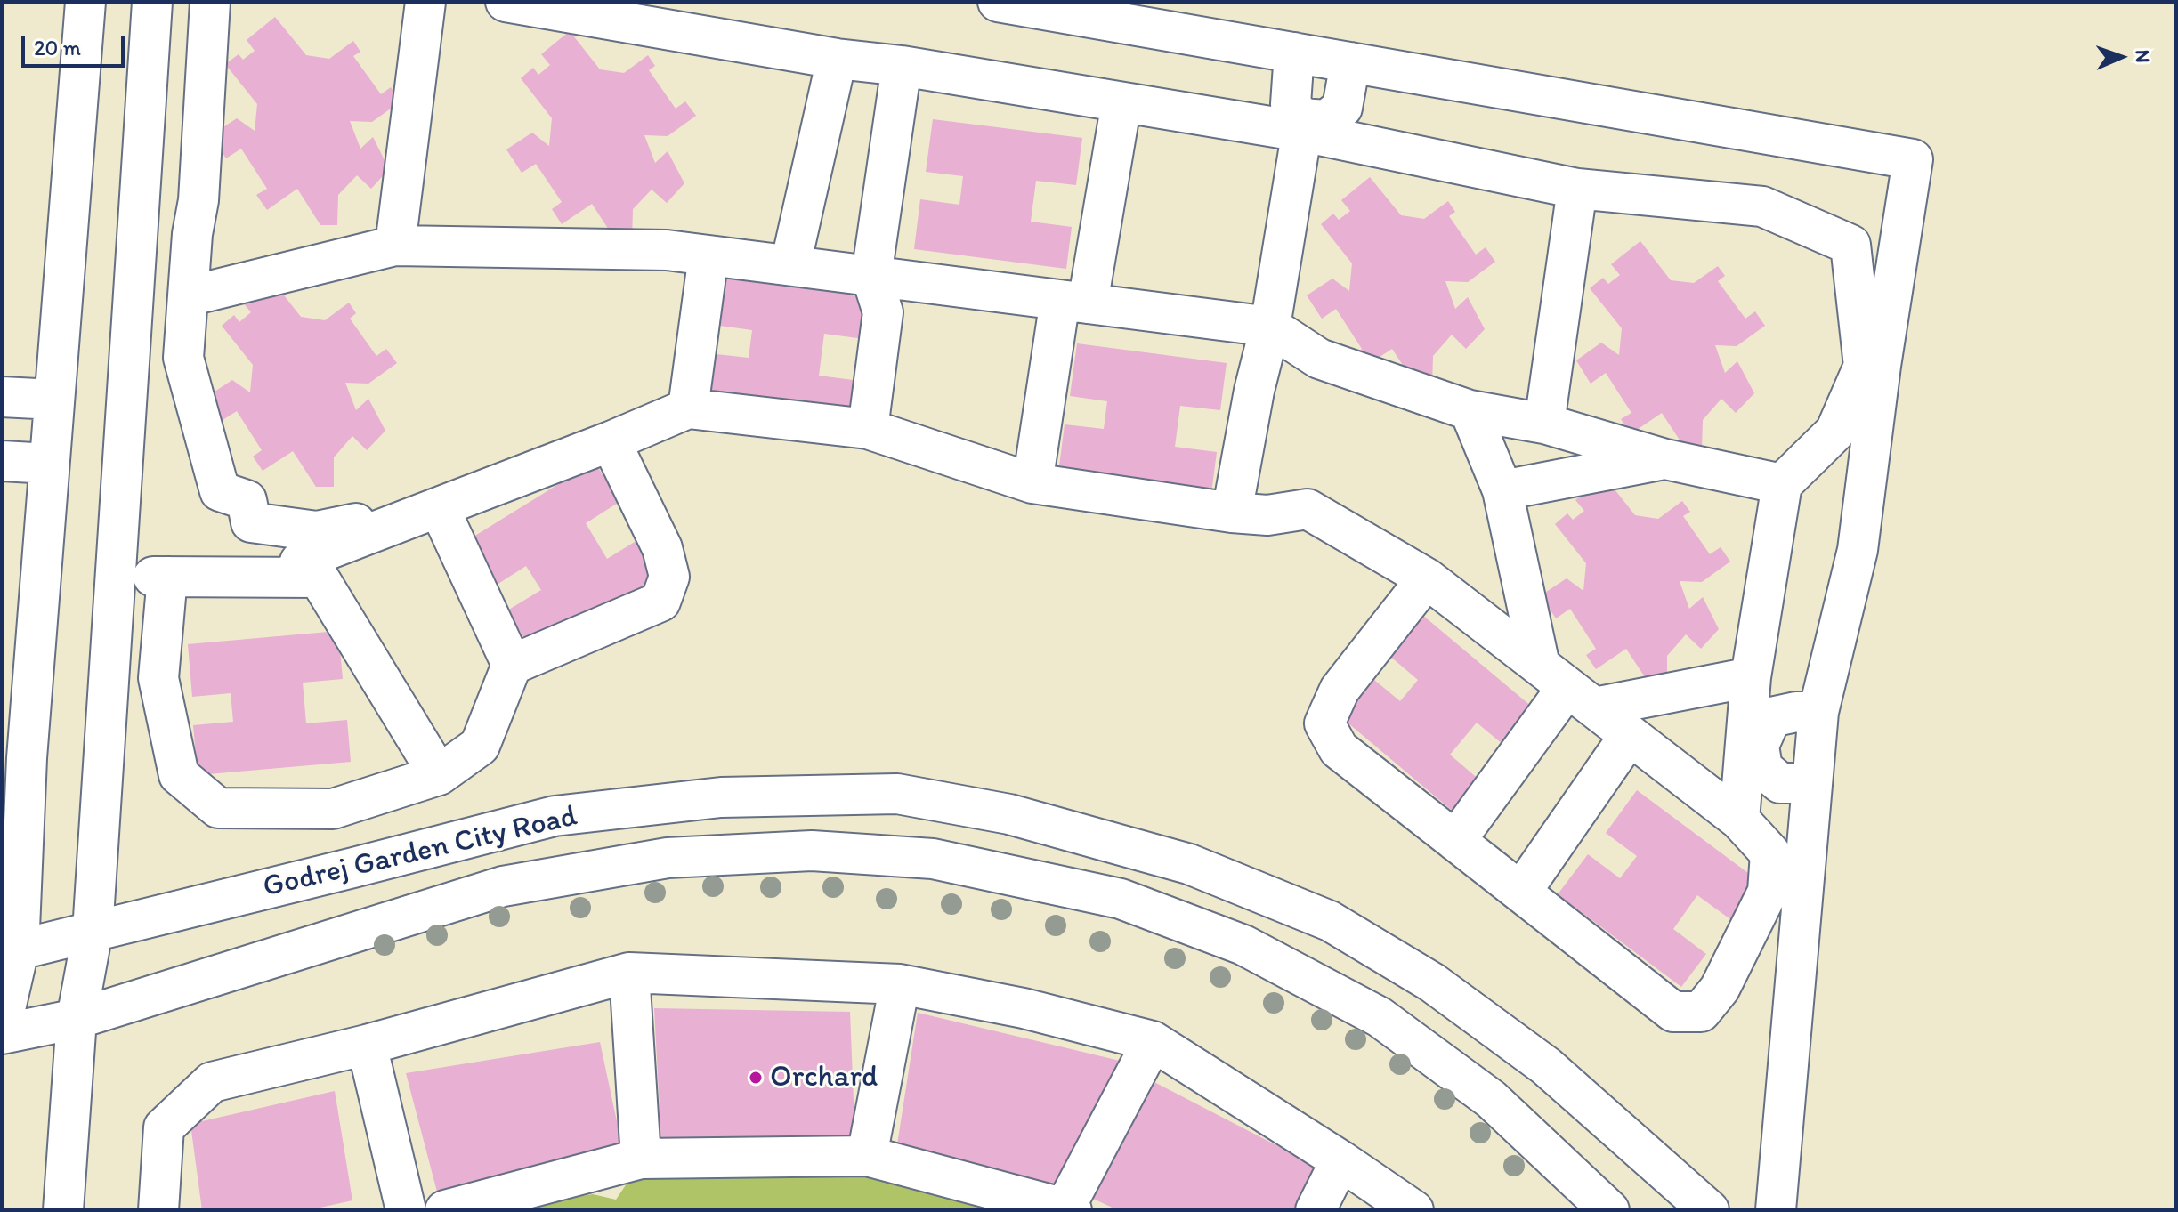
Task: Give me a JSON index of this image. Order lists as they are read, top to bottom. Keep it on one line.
{"streets":{"street":["Godrej Garden City Road"]},"places":["Orchard"],"scale_bar":"20 m","north":"right"}
